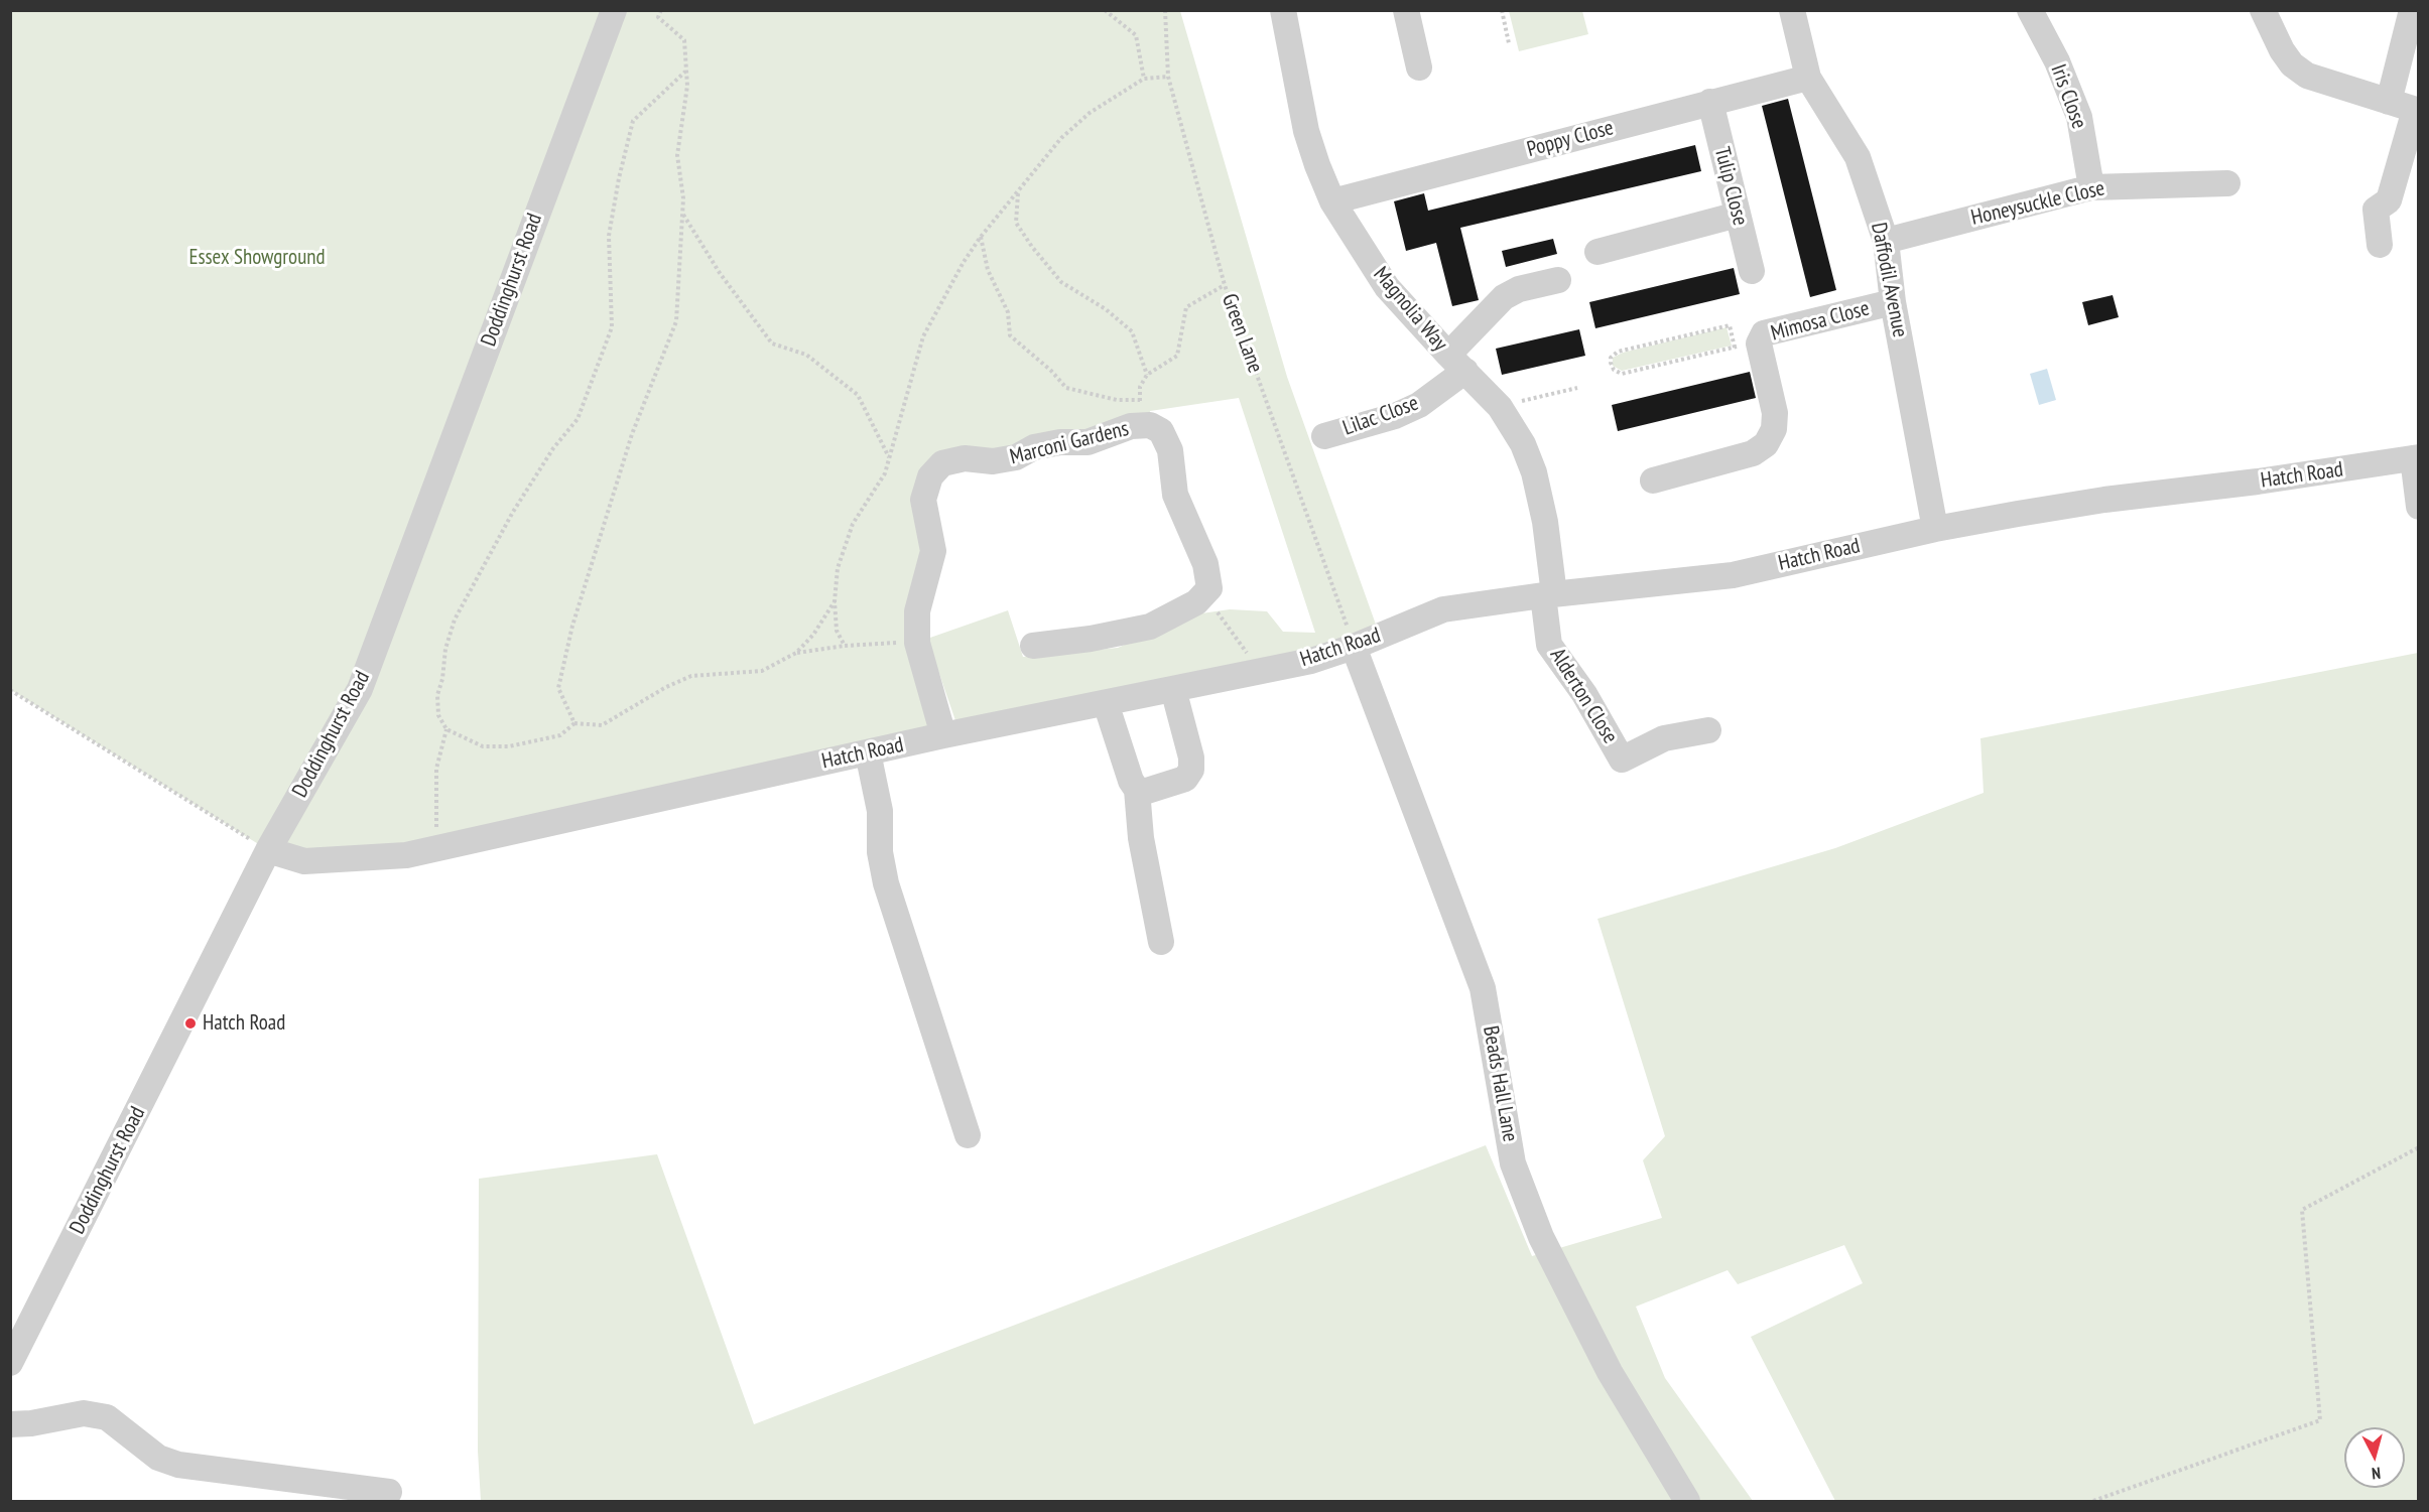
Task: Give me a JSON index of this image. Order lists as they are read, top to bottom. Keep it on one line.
{"streets":{"street":["Iris Close","Poppy Close","Tulip Close","Honeysuckle Close","Doddinghurst Road","Daffodil Avenue","Magnolia Way","Mimosa Close","Lilac Close","Marconi Gardens","Hatch Road","Alderton Close","Beads Hall Lane"],"path":["Green Lane"]},"crossings":[["Iris Close","Honeysuckle Close"],["Poppy Close","Tulip Close"],["Poppy Close","Daffodil Avenue"],["Poppy Close","Magnolia Way"],["Honeysuckle Close","Daffodil Avenue"],["Doddinghurst Road","Hatch Road"],["Daffodil Avenue","Mimosa Close"],["Daffodil Avenue","Hatch Road"],["Magnolia Way","Lilac Close"],["Magnolia Way","Hatch Road"],["Magnolia Way","Alderton Close"],["Green Lane","Hatch Road"],["Green Lane","Beads Hall Lane"],["Marconi Gardens","Hatch Road"],["Hatch Road","Alderton Close"],["Hatch Road","Beads Hall Lane"]],"parks":["Essex Showground"],"places":["Hatch Road"],"north":"bottom"}
